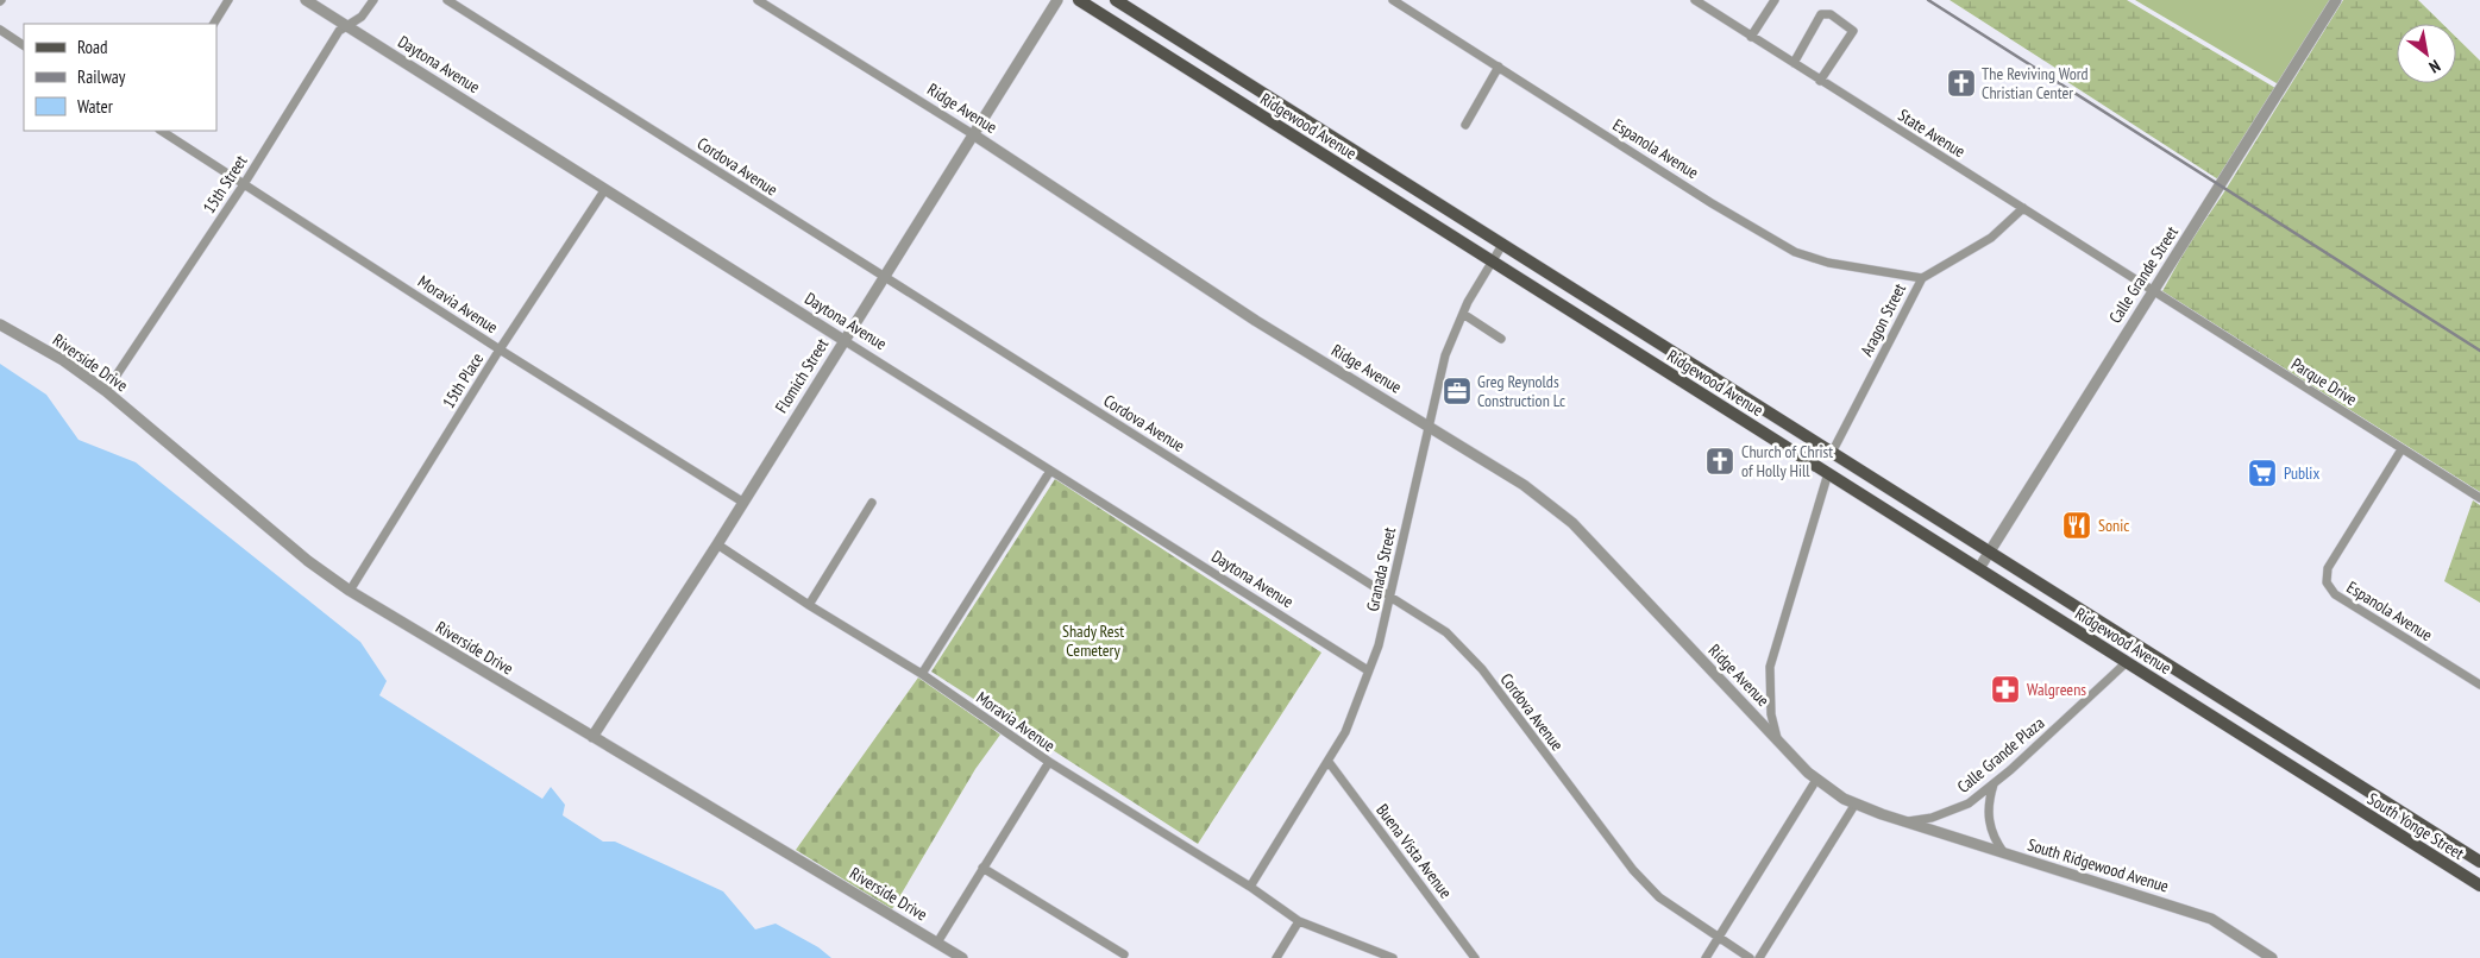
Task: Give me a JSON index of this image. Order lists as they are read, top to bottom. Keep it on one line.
{"streets":{"main road":["Ridgewood Avenue","South Yonge Street"],"street":["Daytona Avenue","Ridge Avenue","State Avenue","Espanola Avenue","Cordova Avenue","15th Street","Calle Grande Street","Moravia Avenue","Aragon Street","Riverside Drive","Flomich Street","15th Place","Parque Drive","Granada Street","Calle Grande Plaza","Buena Vista Avenue","South Ridgewood Avenue"]},"crossings":[["Daytona Avenue","15th Street"],["Daytona Avenue","Flomich Street"],["Daytona Avenue","15th Place"],["Daytona Avenue","Granada Street"],["Ridge Avenue","Flomich Street"],["Ridge Avenue","Granada Street"],["Ridge Avenue","Calle Grande Plaza"],["Ridge Avenue","South Ridgewood Avenue"],["Ridgewood Avenue","Calle Grande Street"],["Ridgewood Avenue","Aragon Street"],["Ridgewood Avenue","Granada Street"],["Ridgewood Avenue","Calle Grande Plaza"],["Ridgewood Avenue","South Yonge Street"],["State Avenue","Calle Grande Street"],["State Avenue","Aragon Street"],["State Avenue","Parque Drive"],["Espanola Avenue","Aragon Street"],["Espanola Avenue","Parque Drive"],["Cordova Avenue","Flomich Street"],["Cordova Avenue","Granada Street"],["15th Street","Moravia Avenue"],["15th Street","Riverside Drive"],["Calle Grande Street","Parque Drive"],["Moravia Avenue","Flomich Street"],["Moravia Avenue","15th Place"],["Moravia Avenue","Granada Street"],["Riverside Drive","Flomich Street"],["Riverside Drive","15th Place"],["Granada Street","Buena Vista Avenue"],["Calle Grande Plaza","South Ridgewood Avenue"]],"parks":["Shady Rest Cemetery"],"places":{"church":["The Reviving Word Christian Center","Church of Christ of Holly Hill"],"office":["Greg Reynolds Construction Lc"],"supermarket":["Publix"],"restaurant":["Sonic"],"pharmacy":["Walgreens"]},"legend":["Road","Railway","Water"],"north":"bottom right"}
